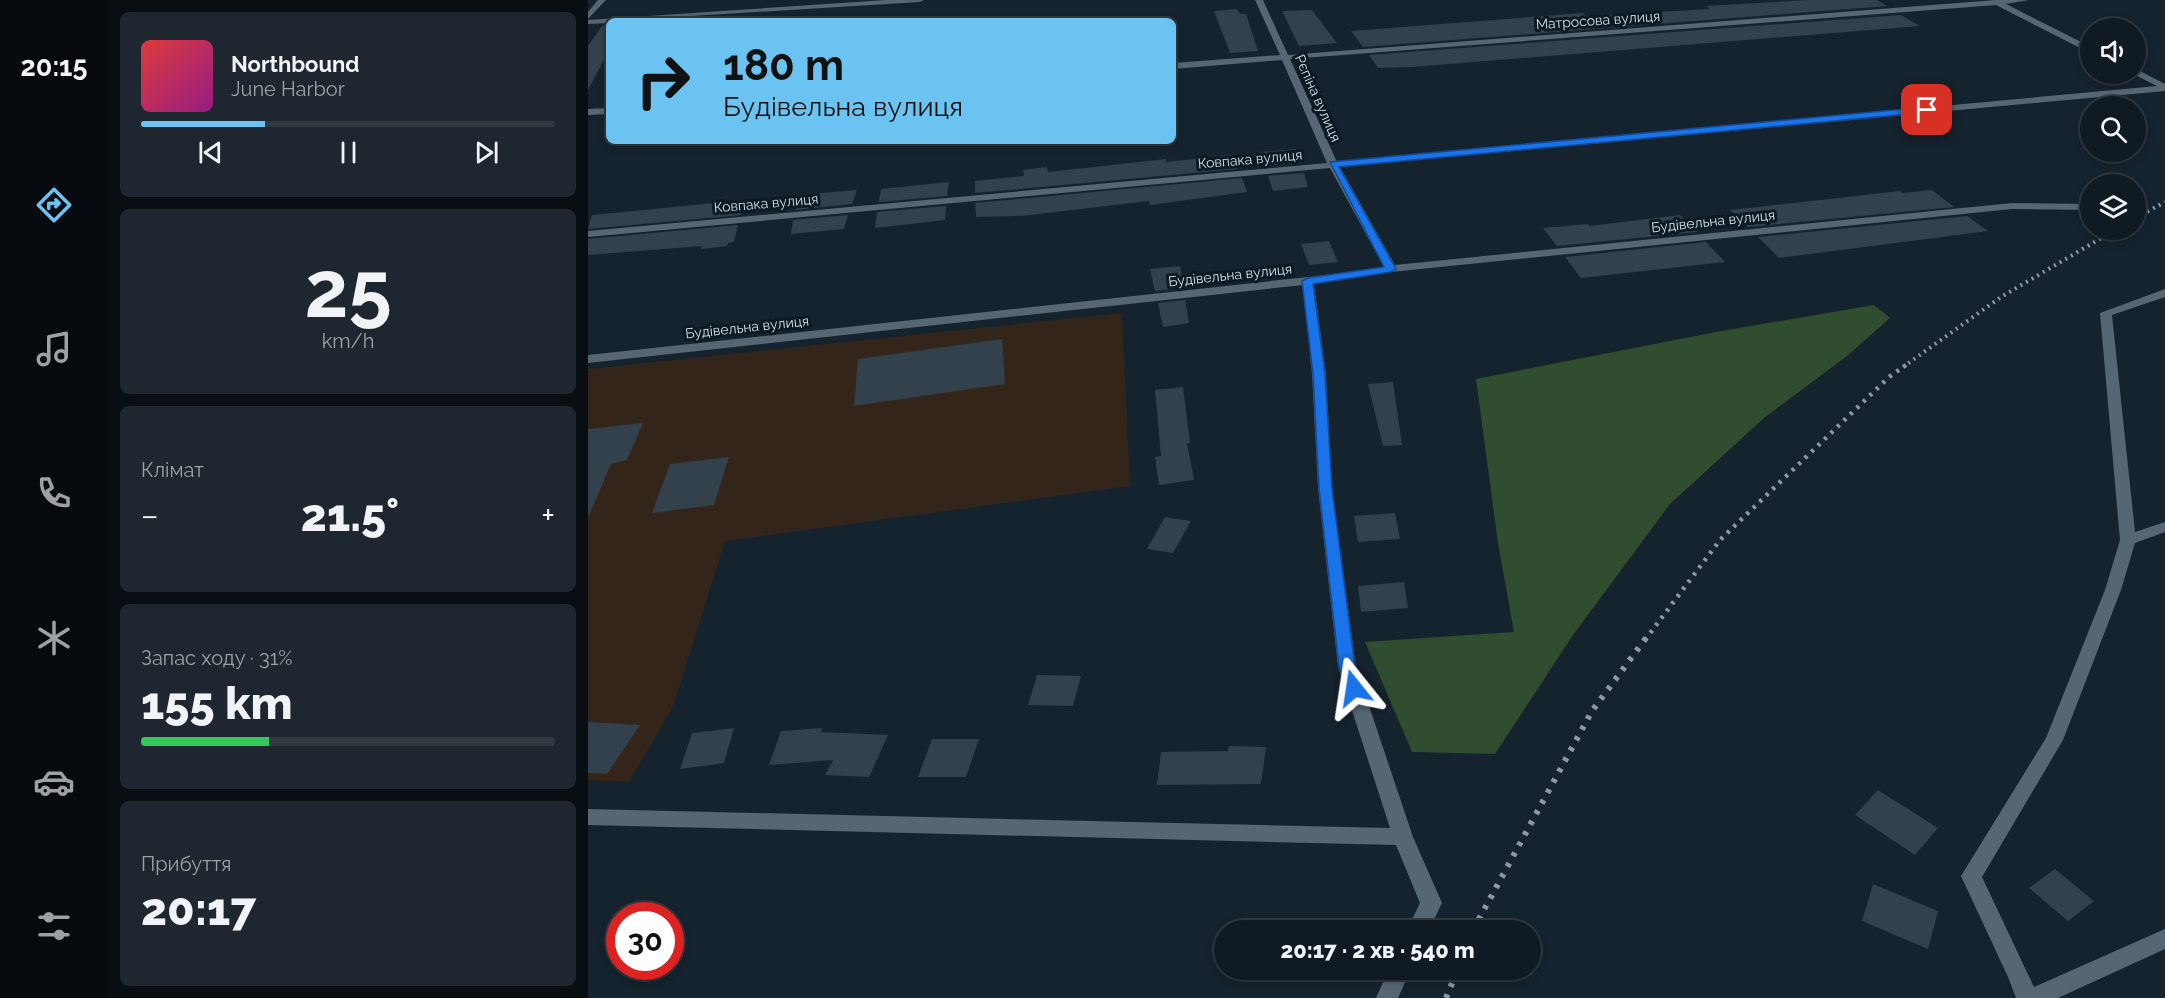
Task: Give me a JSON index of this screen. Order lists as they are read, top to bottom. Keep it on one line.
{"streets":{"street":["Матросова вулиця","Рєпіна вулиця","Ковпака вулиця","Будівельна вулиця"]},"crossings":[["Матросова вулиця","Рєпіна вулиця"],["Рєпіна вулиця","Ковпака вулиця"],["Рєпіна вулиця","Будівельна вулиця"]],"page":{"tabs":"20:15","turn":["180 m","Будівельна вулиця"],"song":["Northbound","June Harbor"],"tile":[["25","km/h"],"Клімат",["Запас ходу · 31%","155 km"],["Прибуття","20:17"]],"heat":["−","21.5°","+"],"limit":"30","trip":"20:17 · 2 хв · 540 m"}}
